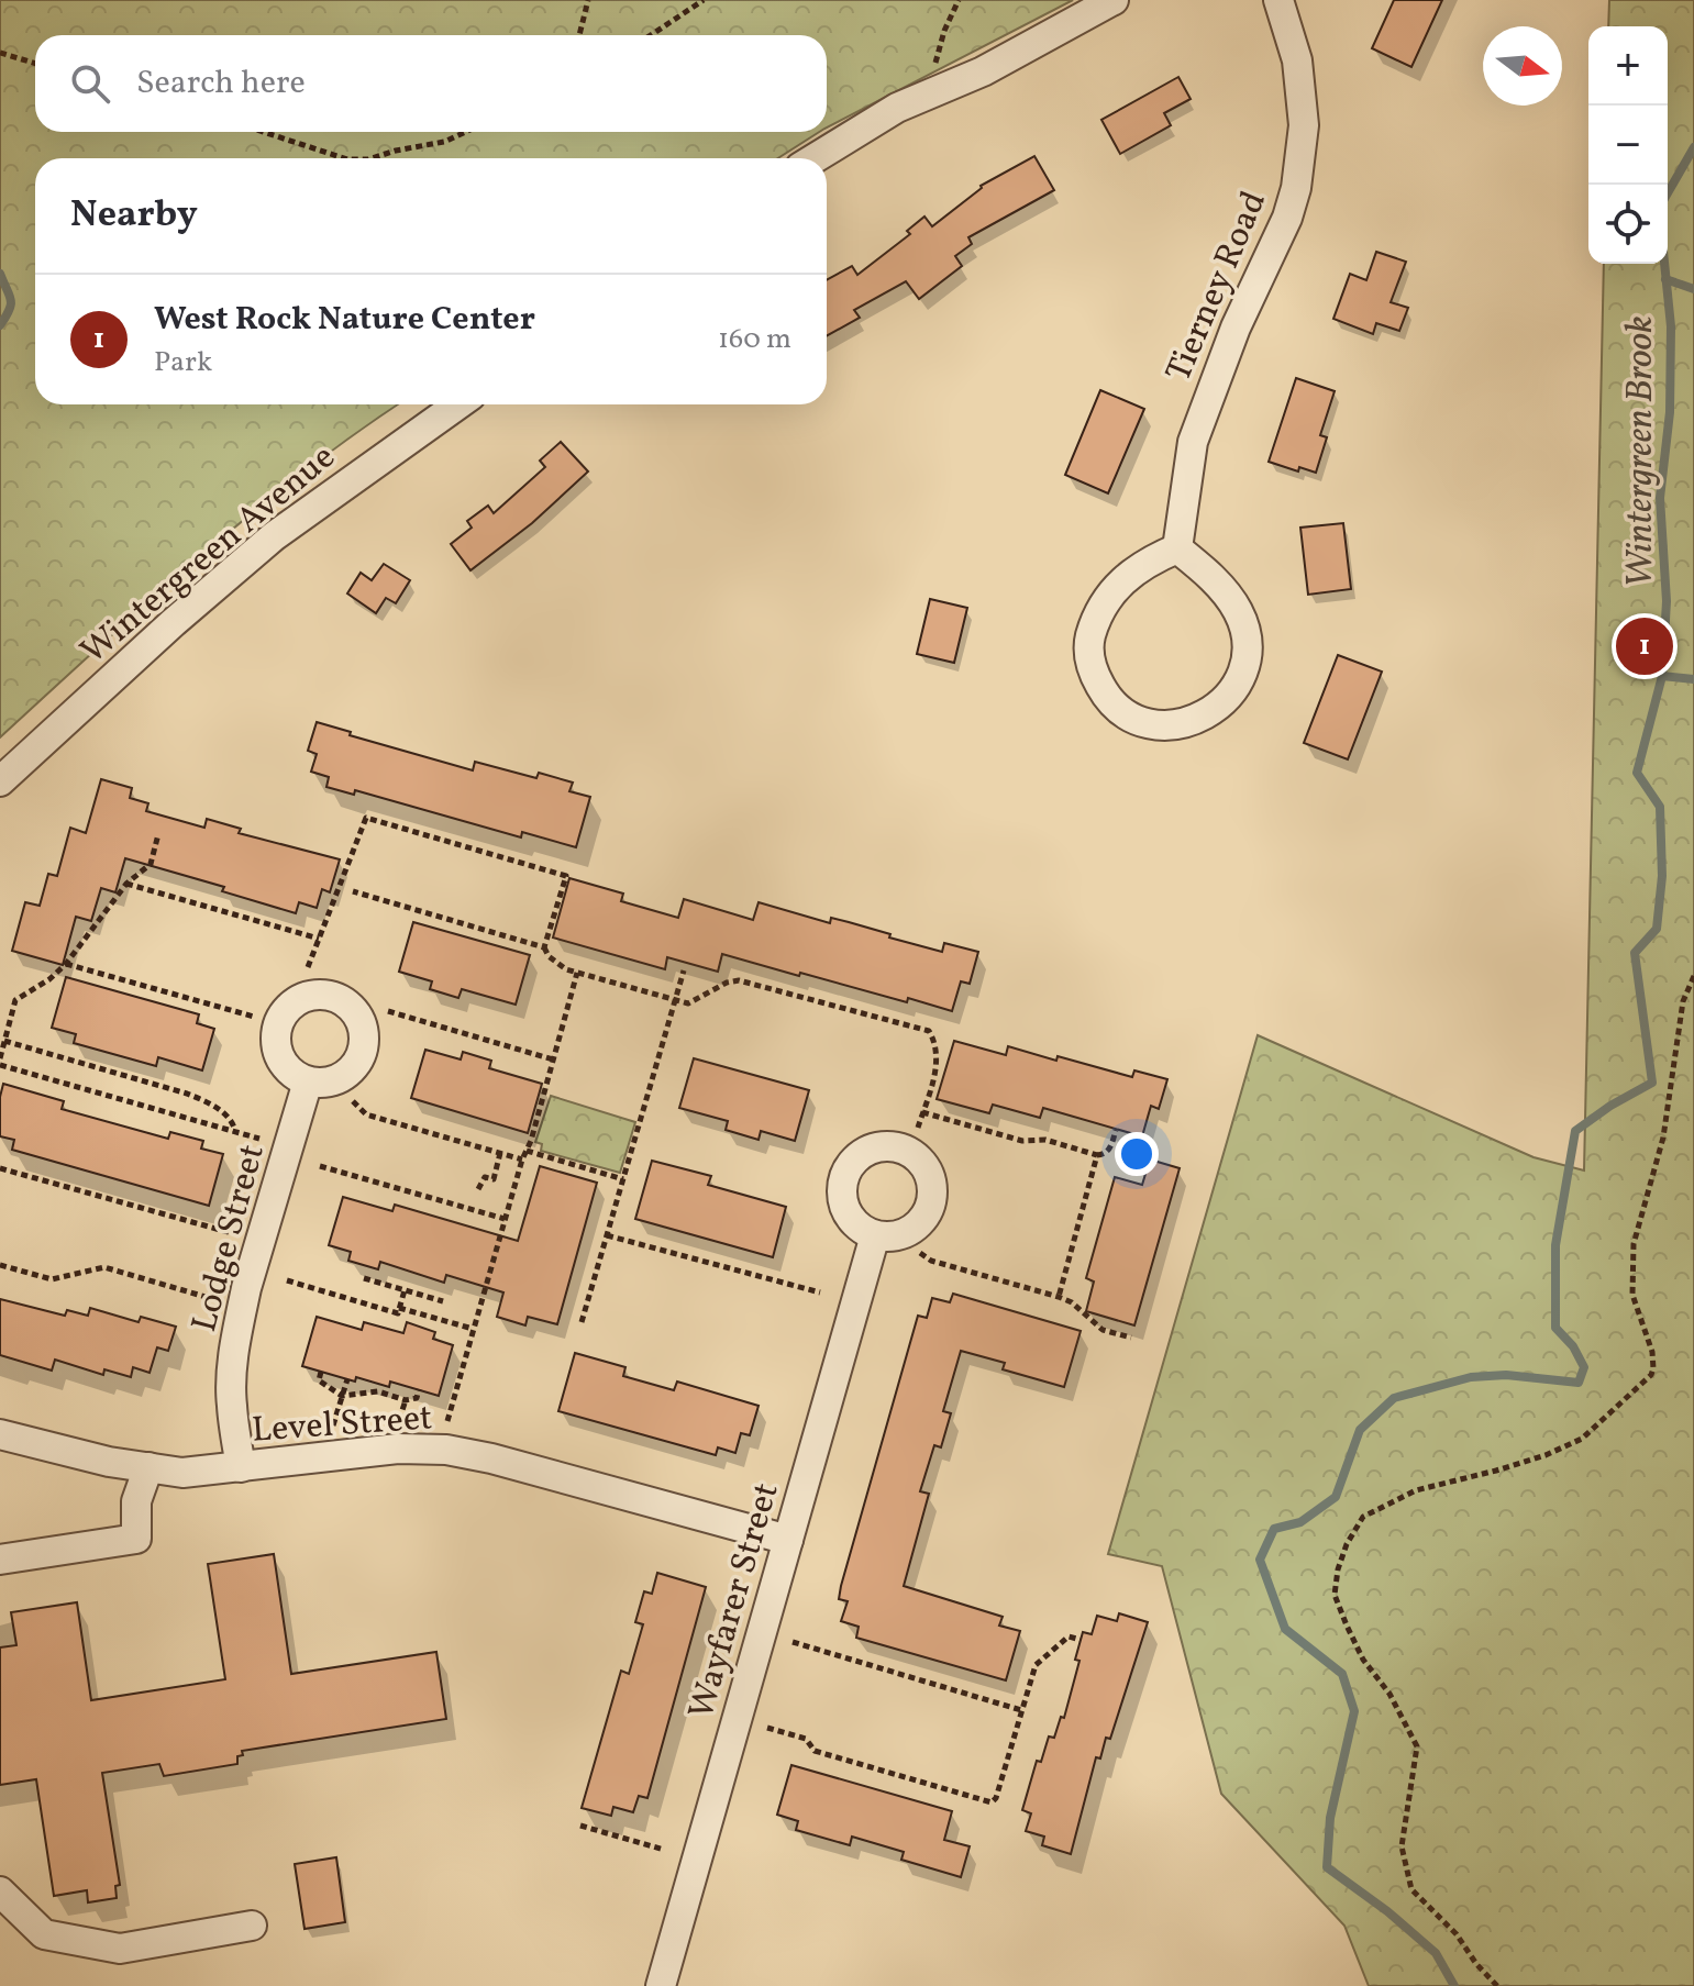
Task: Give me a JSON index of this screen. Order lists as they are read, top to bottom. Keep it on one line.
{"streets":{"street":["Tierney Road","Wintergreen Avenue","Lodge Street","Level Street","Wayfarer Street"]},"crossings":[["Lodge Street","Level Street"],["Level Street","Wayfarer Street"]],"water":["Wintergreen Brook"],"north":"right","page":{"map_buttons":["+","−"],"search":"Search here","heading":"Nearby","list":[{"mark":"1","name":"West Rock Nature Center","note":"Park","value":"160 m"}],"pins":"1"}}
